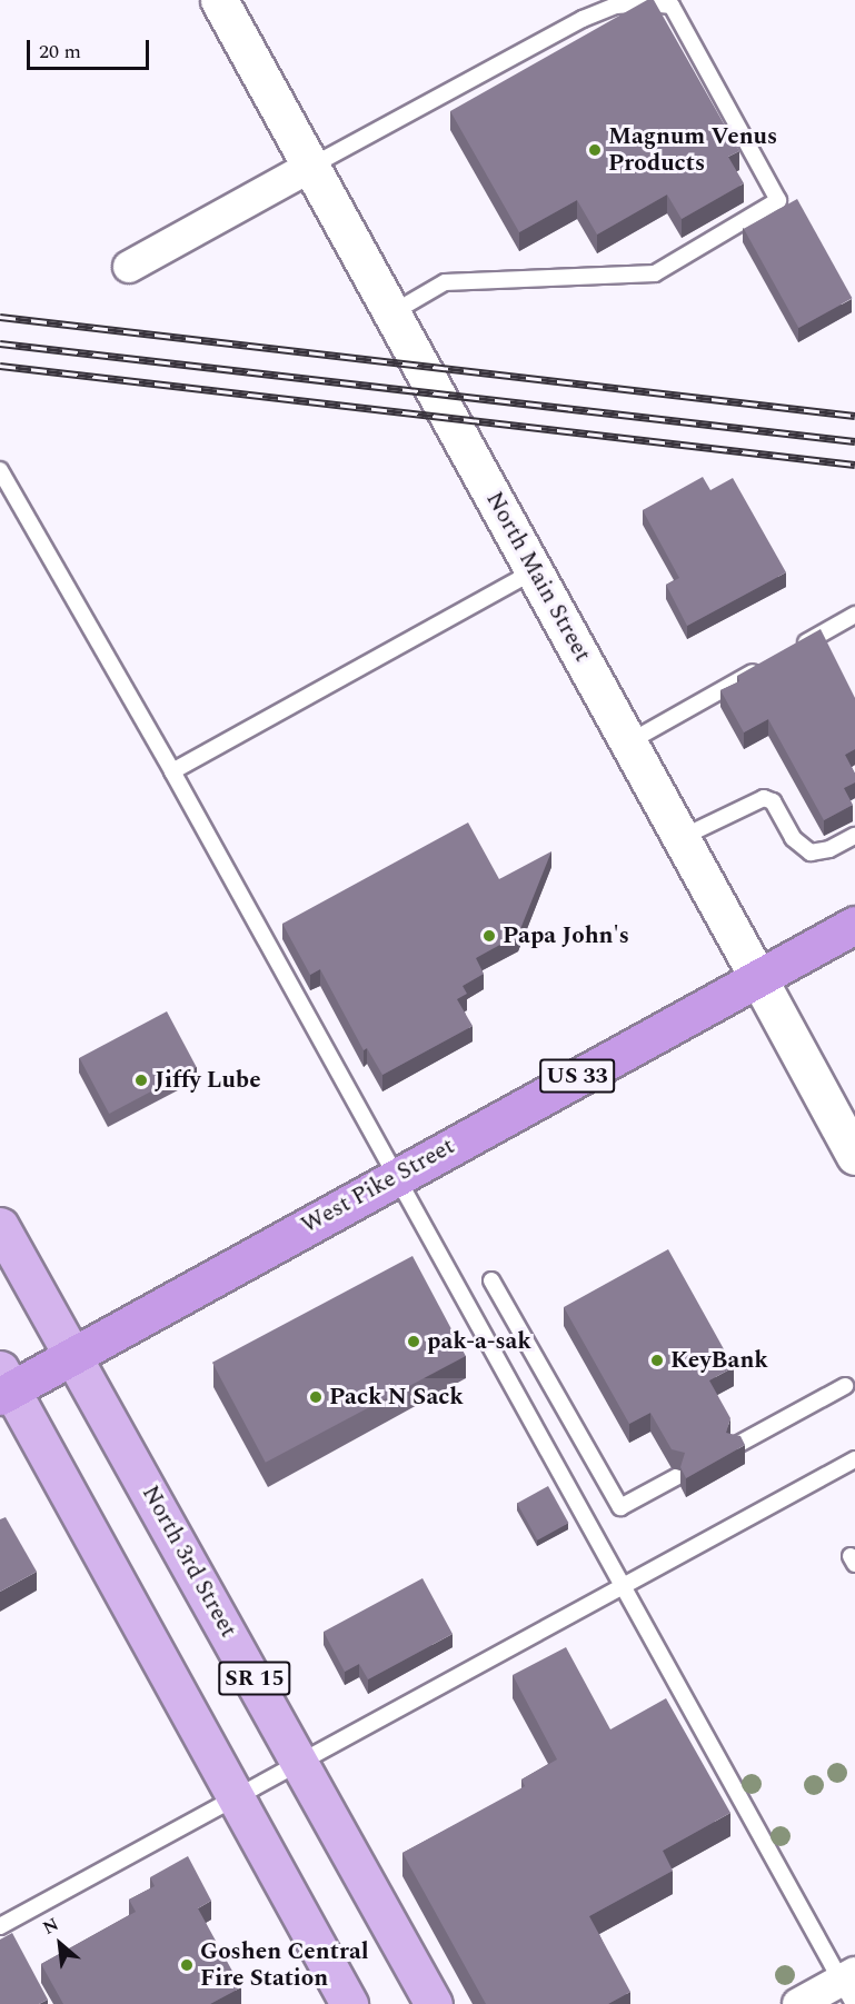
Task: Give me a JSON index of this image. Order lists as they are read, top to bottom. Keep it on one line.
{"streets":{"highway":["US 33","West Pike Street"],"main road":["North Main Street","North 3rd Street","SR 15"]},"crossings":[["North Main Street","US 33"],["North Main Street","West Pike Street"],["US 33","West Pike Street"],["West Pike Street","North 3rd Street"],["West Pike Street","SR 15"]],"places":["Magnum Venus Products","Papa John's","Jiffy Lube","pak-a-sak","KeyBank","Pack N Sack","Goshen Central Fire Station"],"scale_bar":"20 m","north":"top left"}
